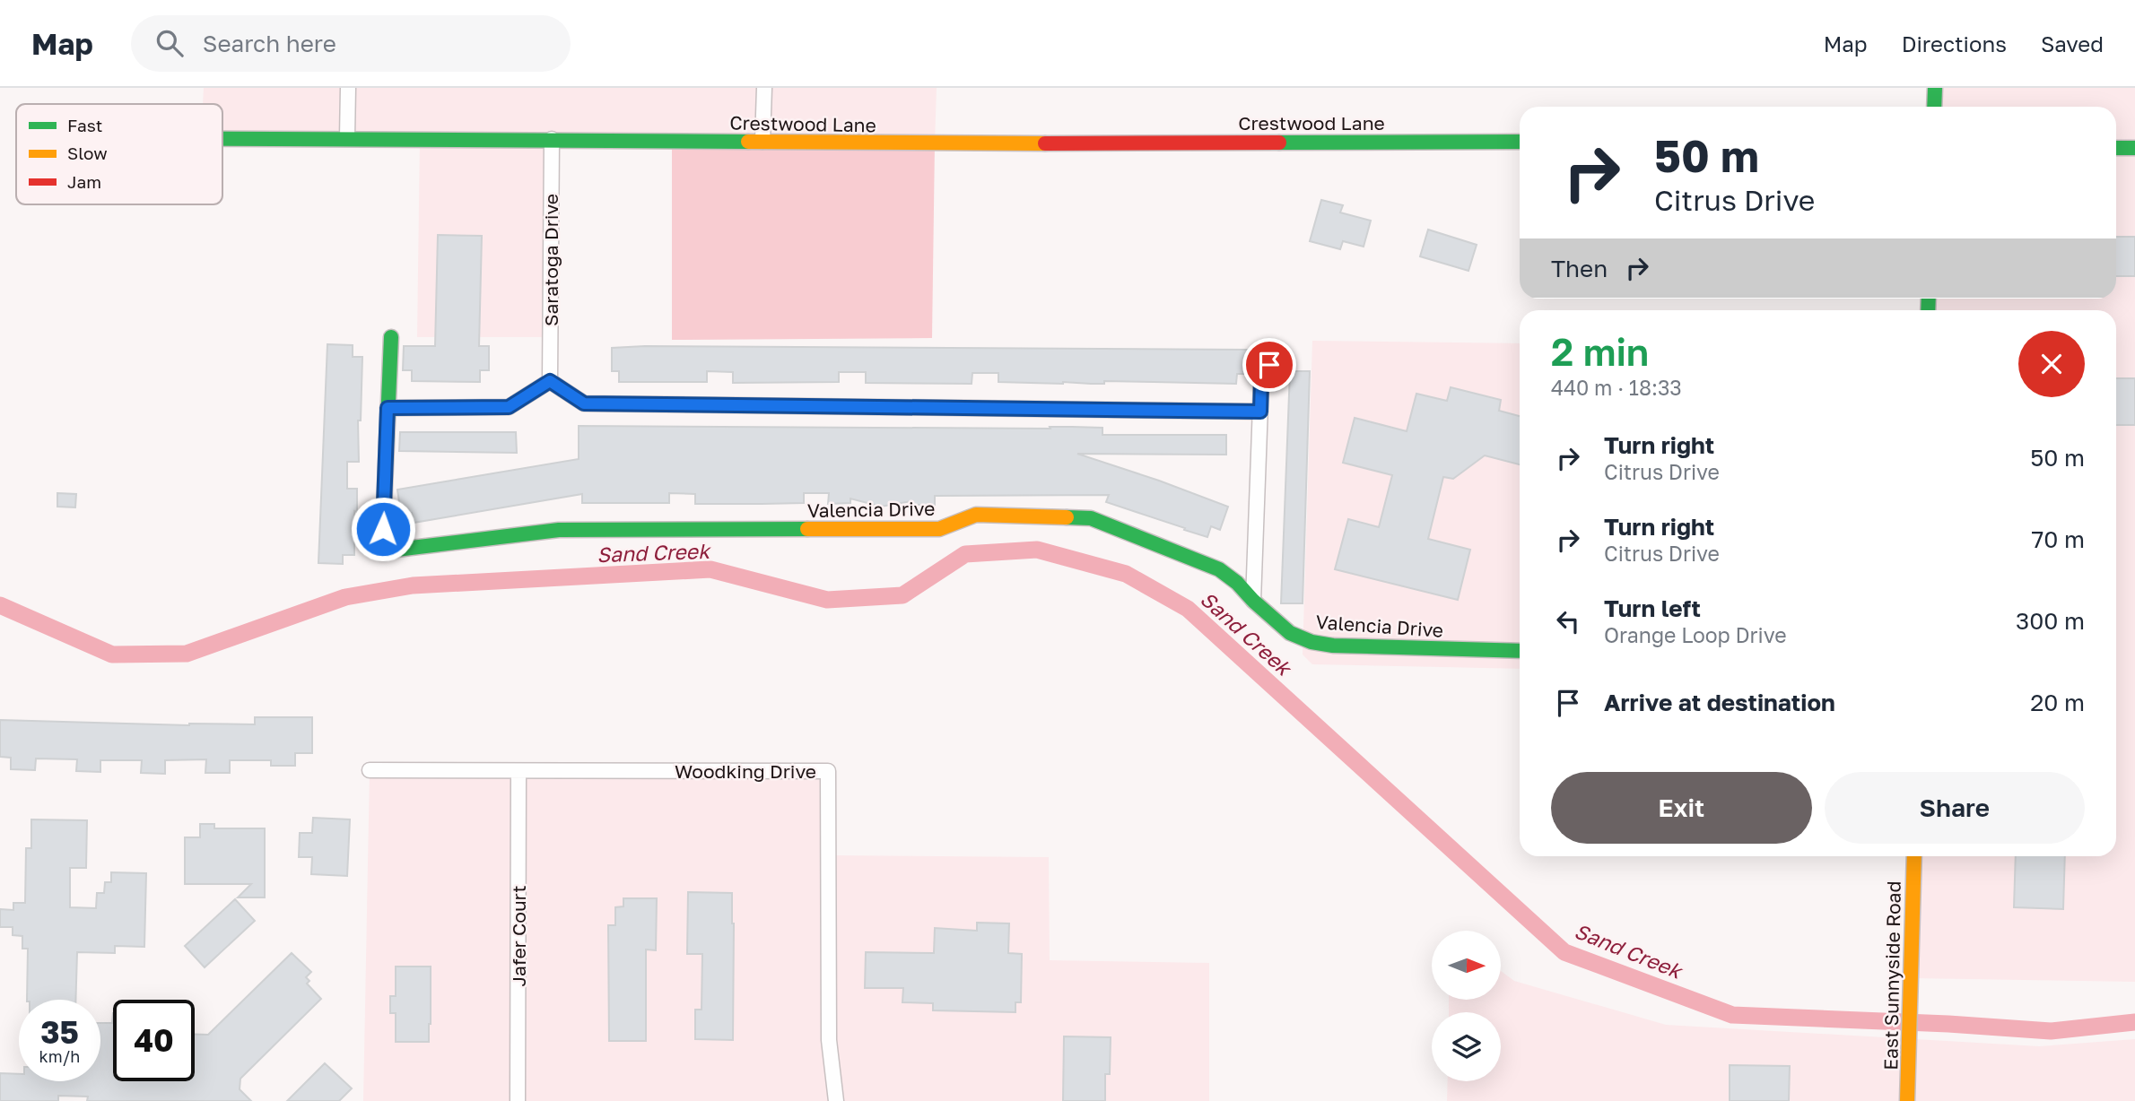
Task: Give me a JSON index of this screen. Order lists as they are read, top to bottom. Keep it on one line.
{"streets":{"street":["Crestwood Lane","Saratoga Drive","Valencia Drive","Woodking Drive","Jafer Court","East Sunnyside Road"]},"crossings":[["Crestwood Lane","Saratoga Drive"],["Woodking Drive","Jafer Court"]],"water":["Sand Creek"],"legend":["Fast","Slow","Jam"],"north":"right","page":{"header":"Map","search":"Search here","nav":["Map","Directions","Saved"],"turn":["50 m","Citrus Drive"],"then":"Then","heading":["2 min","440 m · 18:33"],"list":[{"name":"Turn right","note":"Citrus Drive","value":"50 m"},{"name":"Turn right","note":"Citrus Drive","value":"70 m"},{"name":"Turn left","note":"Orange Loop Drive","value":"300 m"},{"name":"Arrive at destination","value":"20 m"}],"buttons":["Exit","Share"],"speed":"35 km/h","limit":"40"}}
